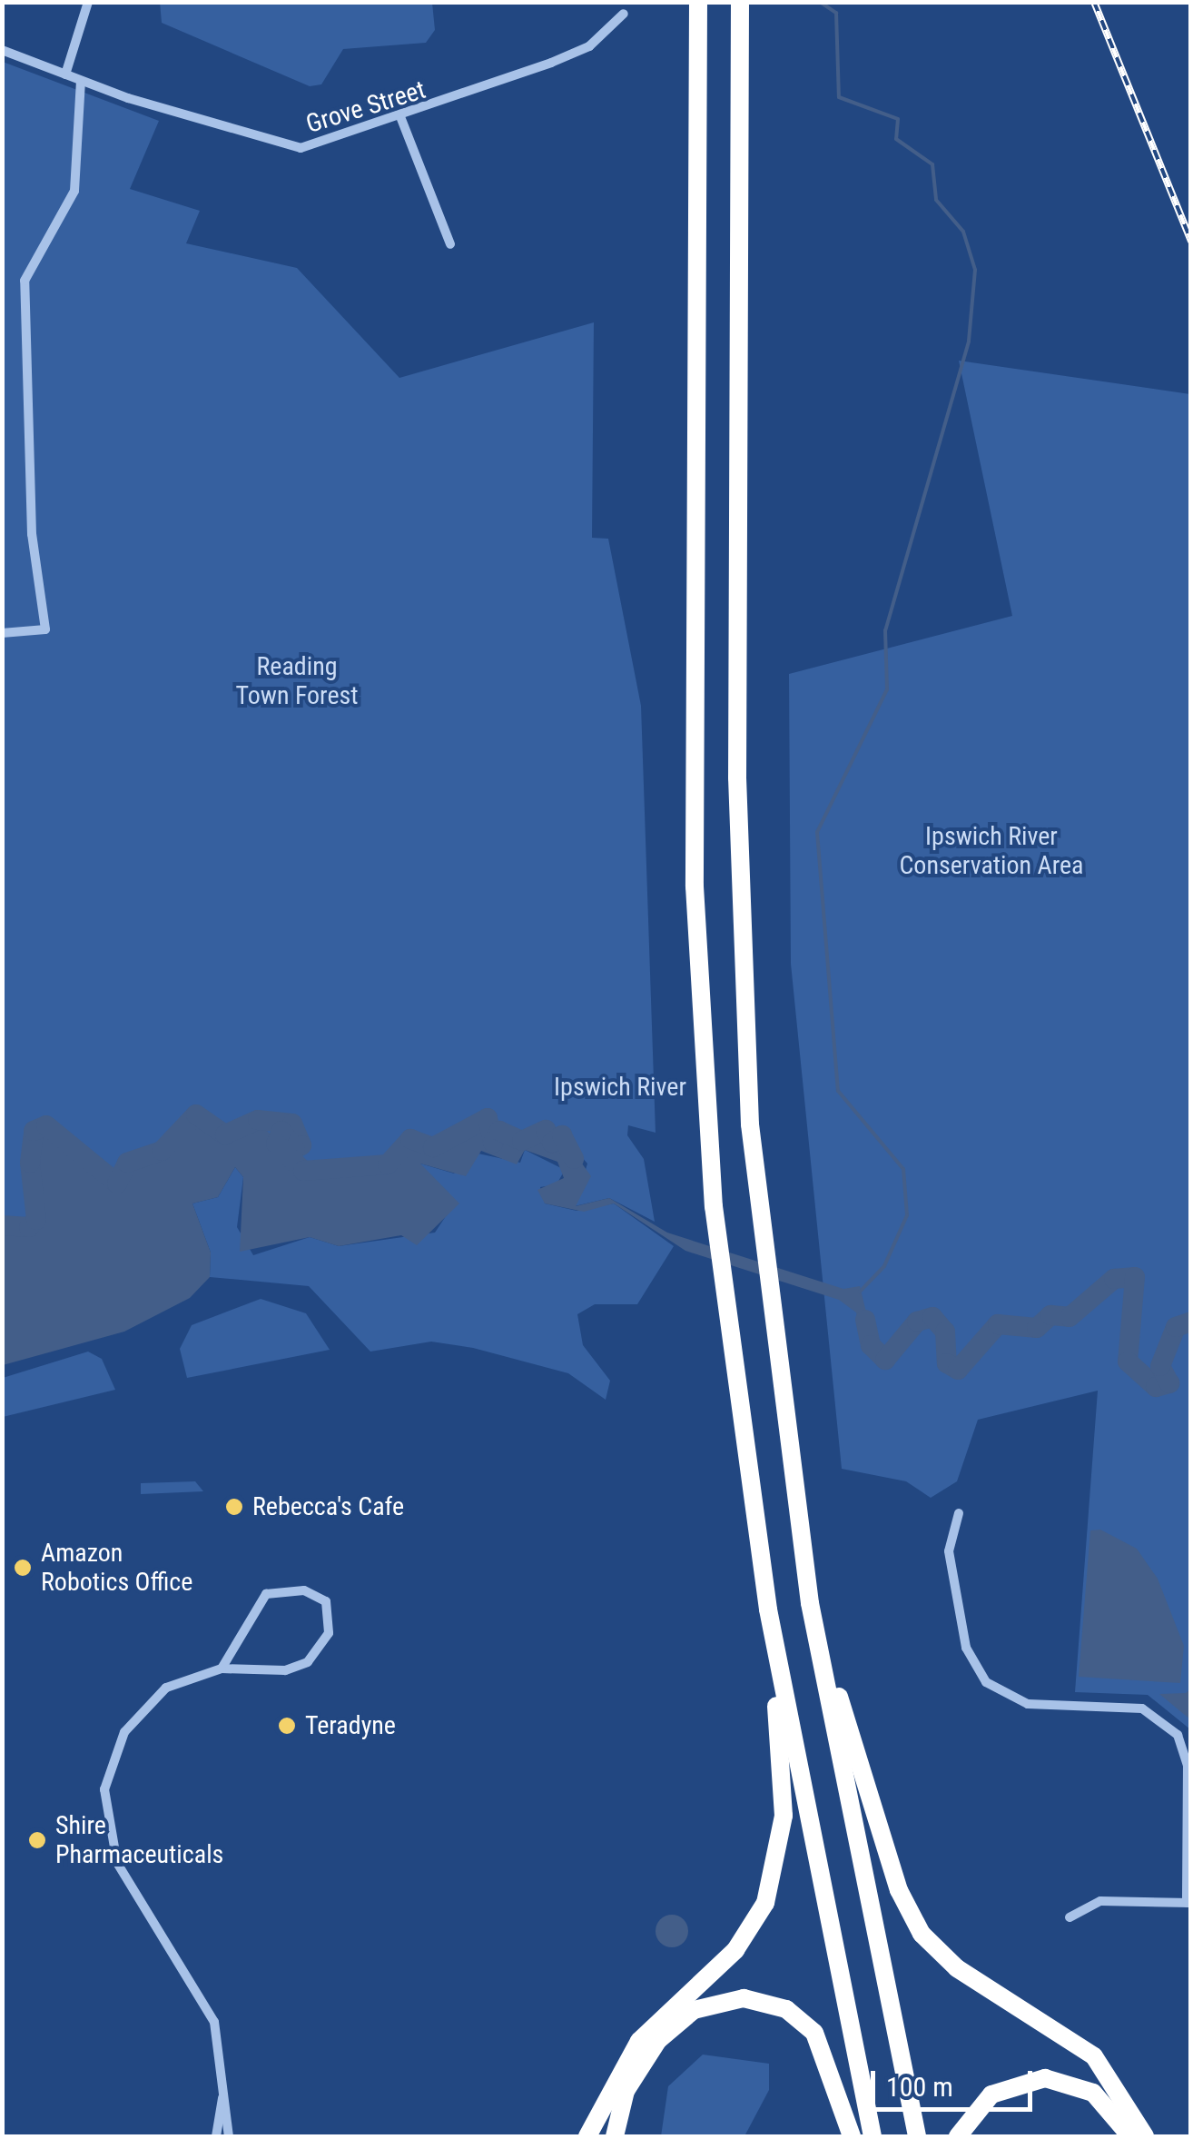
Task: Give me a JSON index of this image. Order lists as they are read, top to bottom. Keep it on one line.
{"streets":{"street":["Grove Street"]},"parks":["Reading Town Forest","Ipswich River Conservation Area","Ipswich River"],"places":["Rebecca's Cafe","Amazon Robotics Office","Teradyne","Shire Pharmaceuticals"],"scale_bar":"100 m"}
